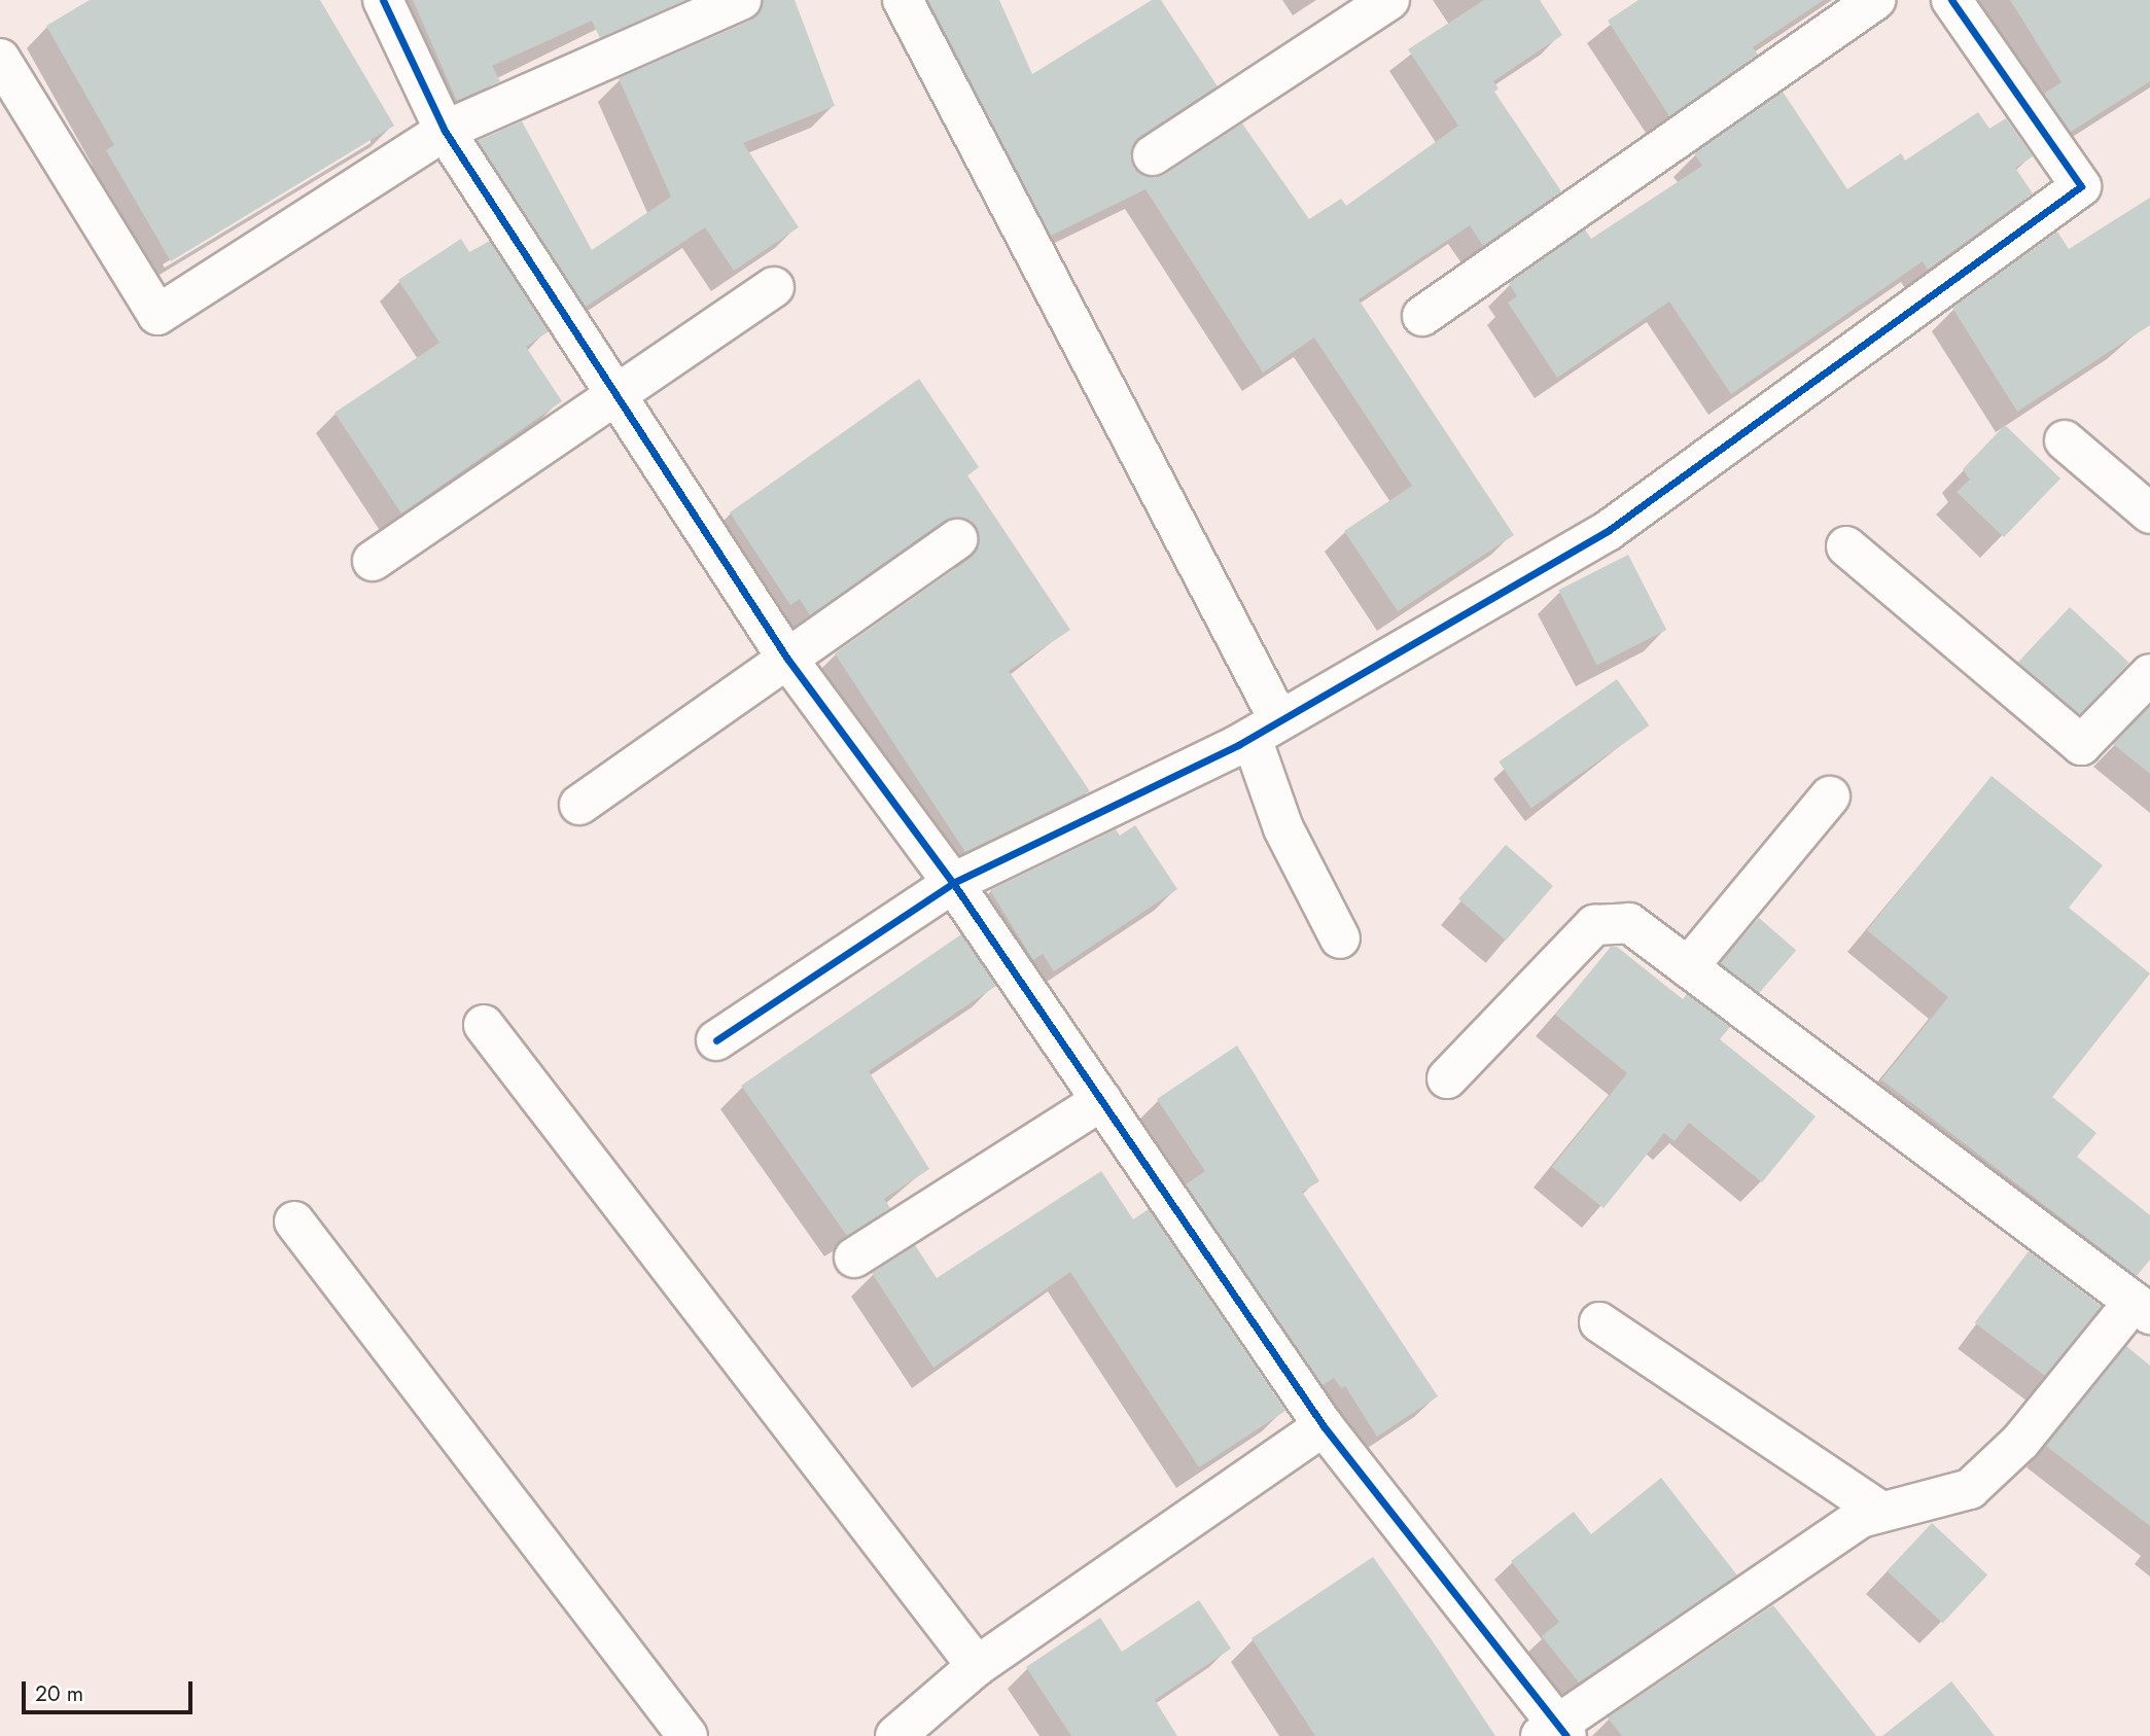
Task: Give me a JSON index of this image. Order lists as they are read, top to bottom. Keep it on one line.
{"scale_bar":"20 m"}
